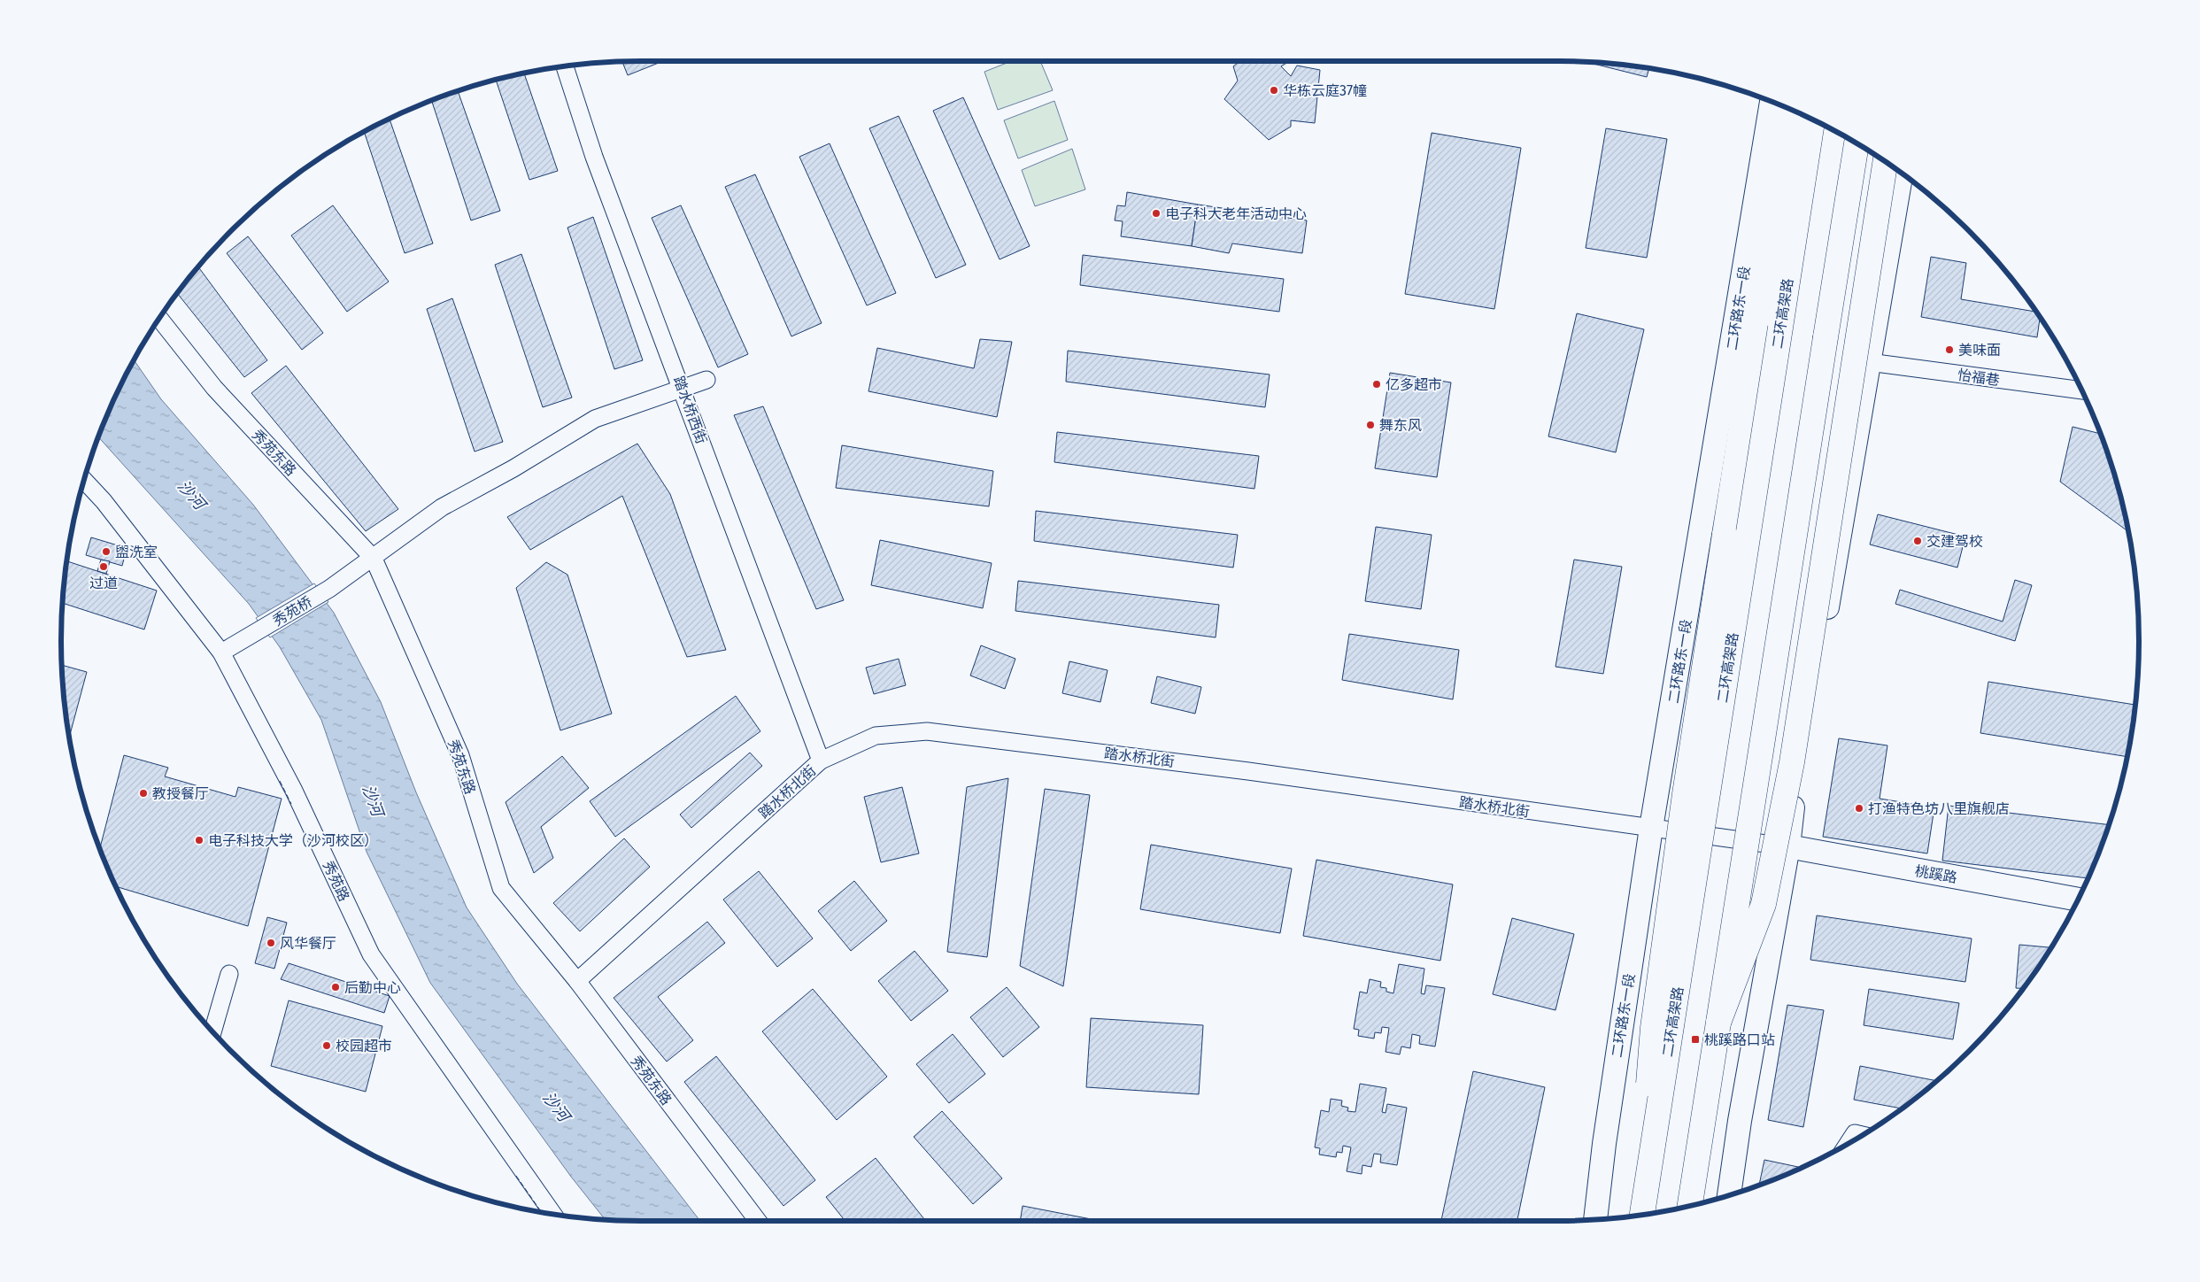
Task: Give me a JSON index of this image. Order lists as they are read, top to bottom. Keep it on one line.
{"streets":{"highway":["二环高架路"],"main road":["二环路东一段","桃蹊路"],"street":["怡福巷","踏水桥西街","秀苑东路","秀苑桥","踏水桥北街","秀苑路"]},"crossings":[["二环路东一段","踏水桥北街"],["踏水桥西街","秀苑桥"],["踏水桥西街","踏水桥北街"],["秀苑东路","秀苑桥"],["秀苑东路","踏水桥北街"],["秀苑桥","秀苑路"],["踏水桥北街","桃蹊路"]],"water":["沙河"],"places":{"other":["华栋云庭37幢","电子科大老年活动中心","美味面","亿多超市","舞东风","交建驾校","盥洗室","过道","教授餐厅","打渔特色坊八里旗舰店","电子科技大学（沙河校区）","风华餐厅","后勤中心","校园超市"],"transit":["桃蹊路口站"]}}
